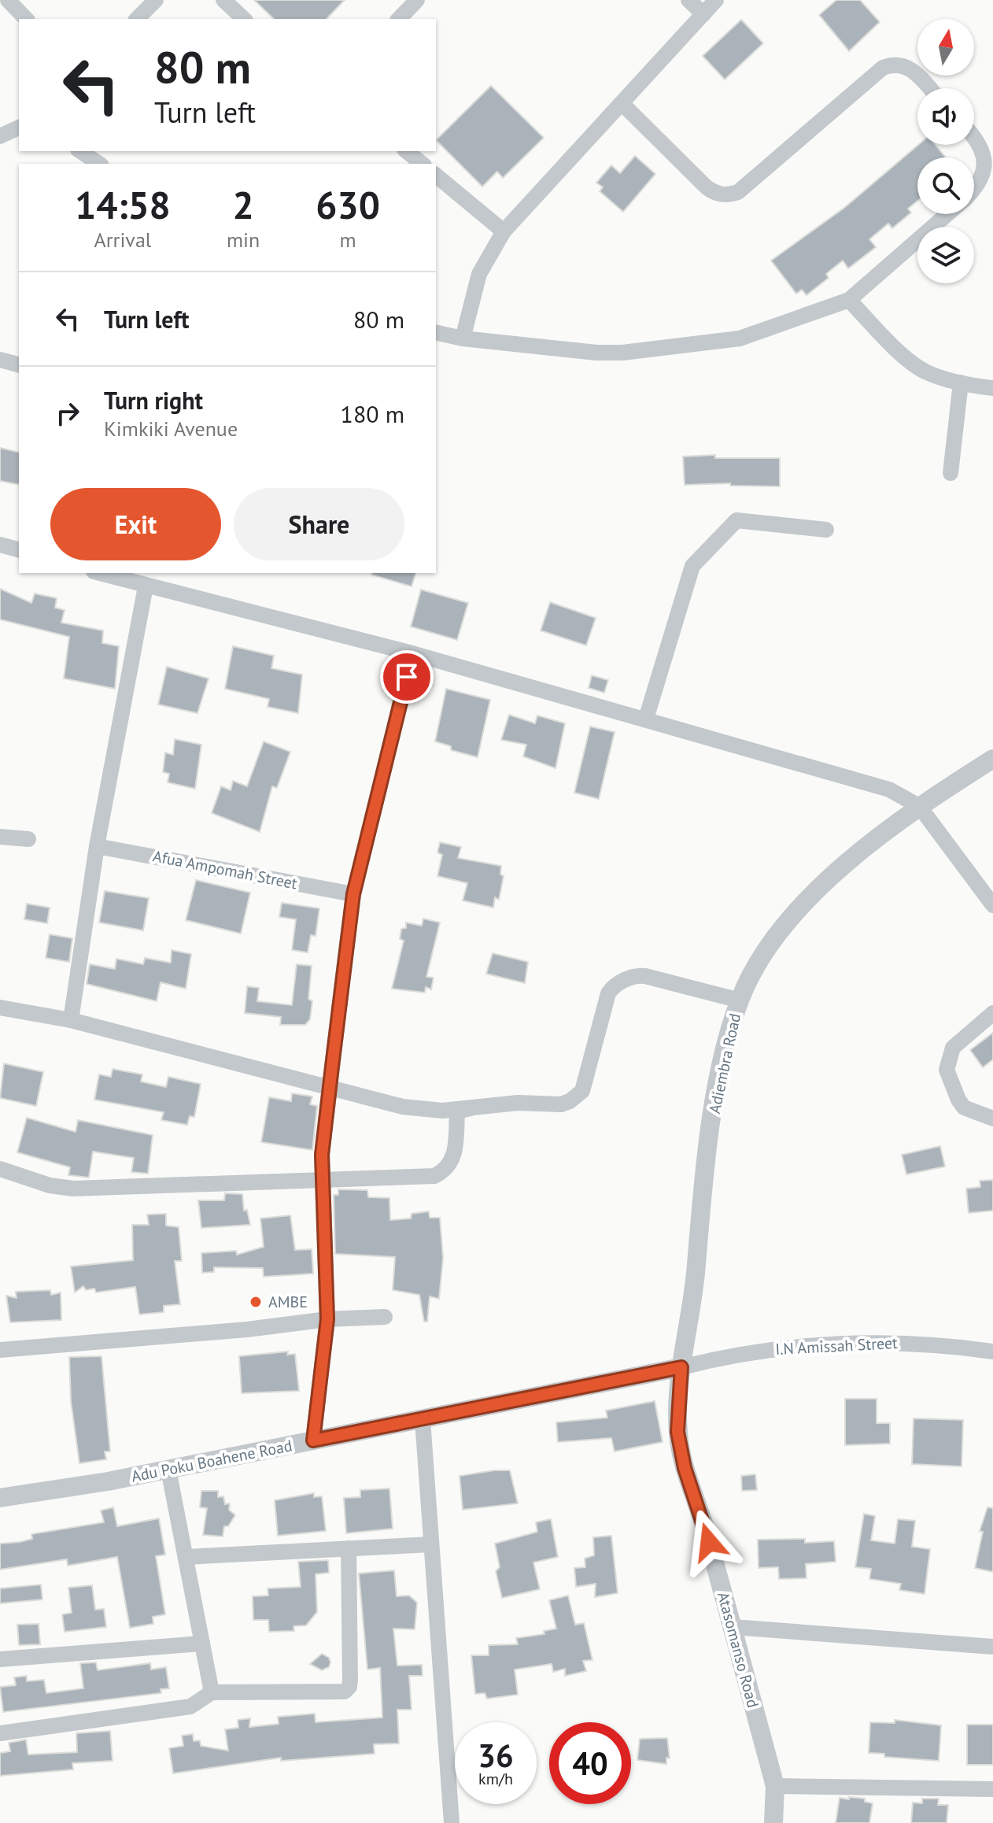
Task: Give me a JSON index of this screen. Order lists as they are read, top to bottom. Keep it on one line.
{"streets":{"street":["Afua Ampomah Street","Adiembra Road","I.N Amissah Street","Adu Poku Boahene Road","Atasomanso Road"]},"crossings":[["Adiembra Road","I.N Amissah Street"],["Adiembra Road","Adu Poku Boahene Road"],["Adiembra Road","Atasomanso Road"],["I.N Amissah Street","Adu Poku Boahene Road"],["I.N Amissah Street","Atasomanso Road"],["Adu Poku Boahene Road","Atasomanso Road"]],"places":["AMBE"],"north":"top","page":{"turn":["80 m","Turn left"],"eta":["14:58","Arrival","2","min","630","m"],"list":[{"name":"Turn left","value":"80 m"},{"name":"Turn right","note":"Kimkiki Avenue","value":"180 m"}],"buttons":["Exit","Share"],"speed":"36 km/h","limit":"40"}}
